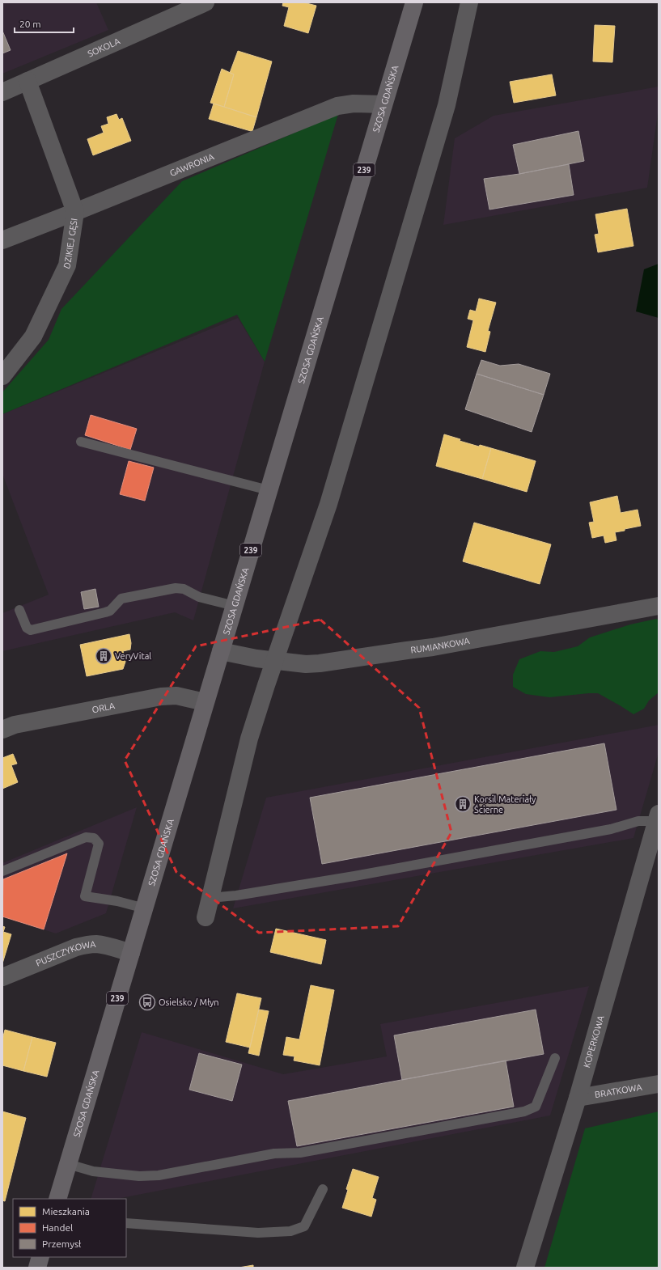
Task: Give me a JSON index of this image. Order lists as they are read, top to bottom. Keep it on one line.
{"streets":{"main road":["SZOSA GDAŃSKA","239"],"street":["SOKOLA","GAWRONIA","DZIKIEJ GĘSI","RUMIANKOWA","ORLA","PUSZCZYKOWA","KOPERKOWA","BRATKOWA"]},"crossings":[["SOKOLA","DZIKIEJ GĘSI"],["SZOSA GDAŃSKA","GAWRONIA"],["SZOSA GDAŃSKA","RUMIANKOWA"],["SZOSA GDAŃSKA","ORLA"],["SZOSA GDAŃSKA","PUSZCZYKOWA"],["GAWRONIA","DZIKIEJ GĘSI"],["KOPERKOWA","BRATKOWA"]],"places":{"building":["VeryVital","Korsil Materiały Ścierne"],"bus stop":["Osielsko / Młyn"]},"legend":["Mieszkania","Handel","Przemysł"],"scale_bar":"20 m"}
